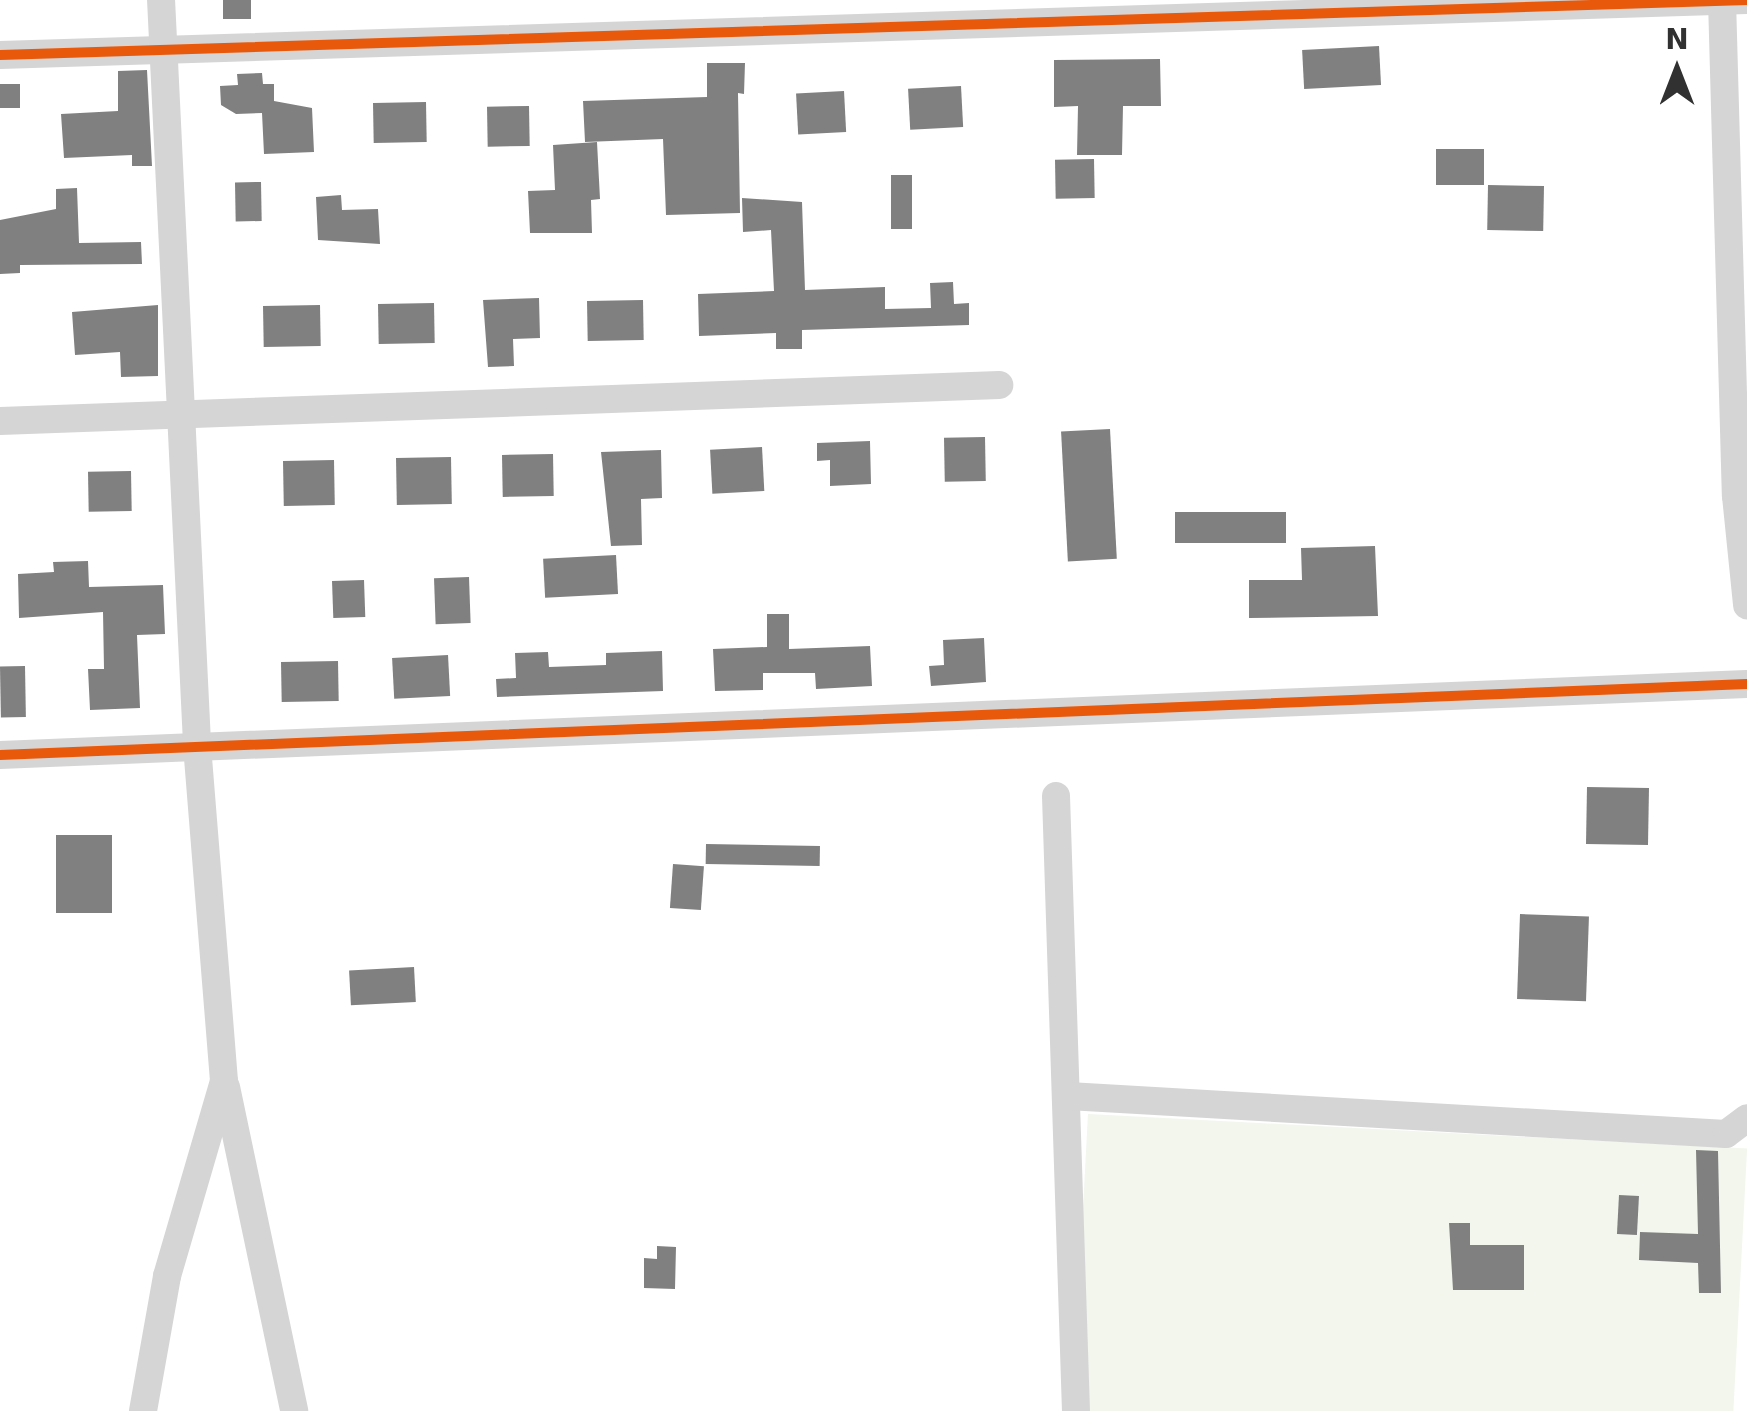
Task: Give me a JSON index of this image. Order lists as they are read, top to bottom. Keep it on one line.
{"north":"top"}
